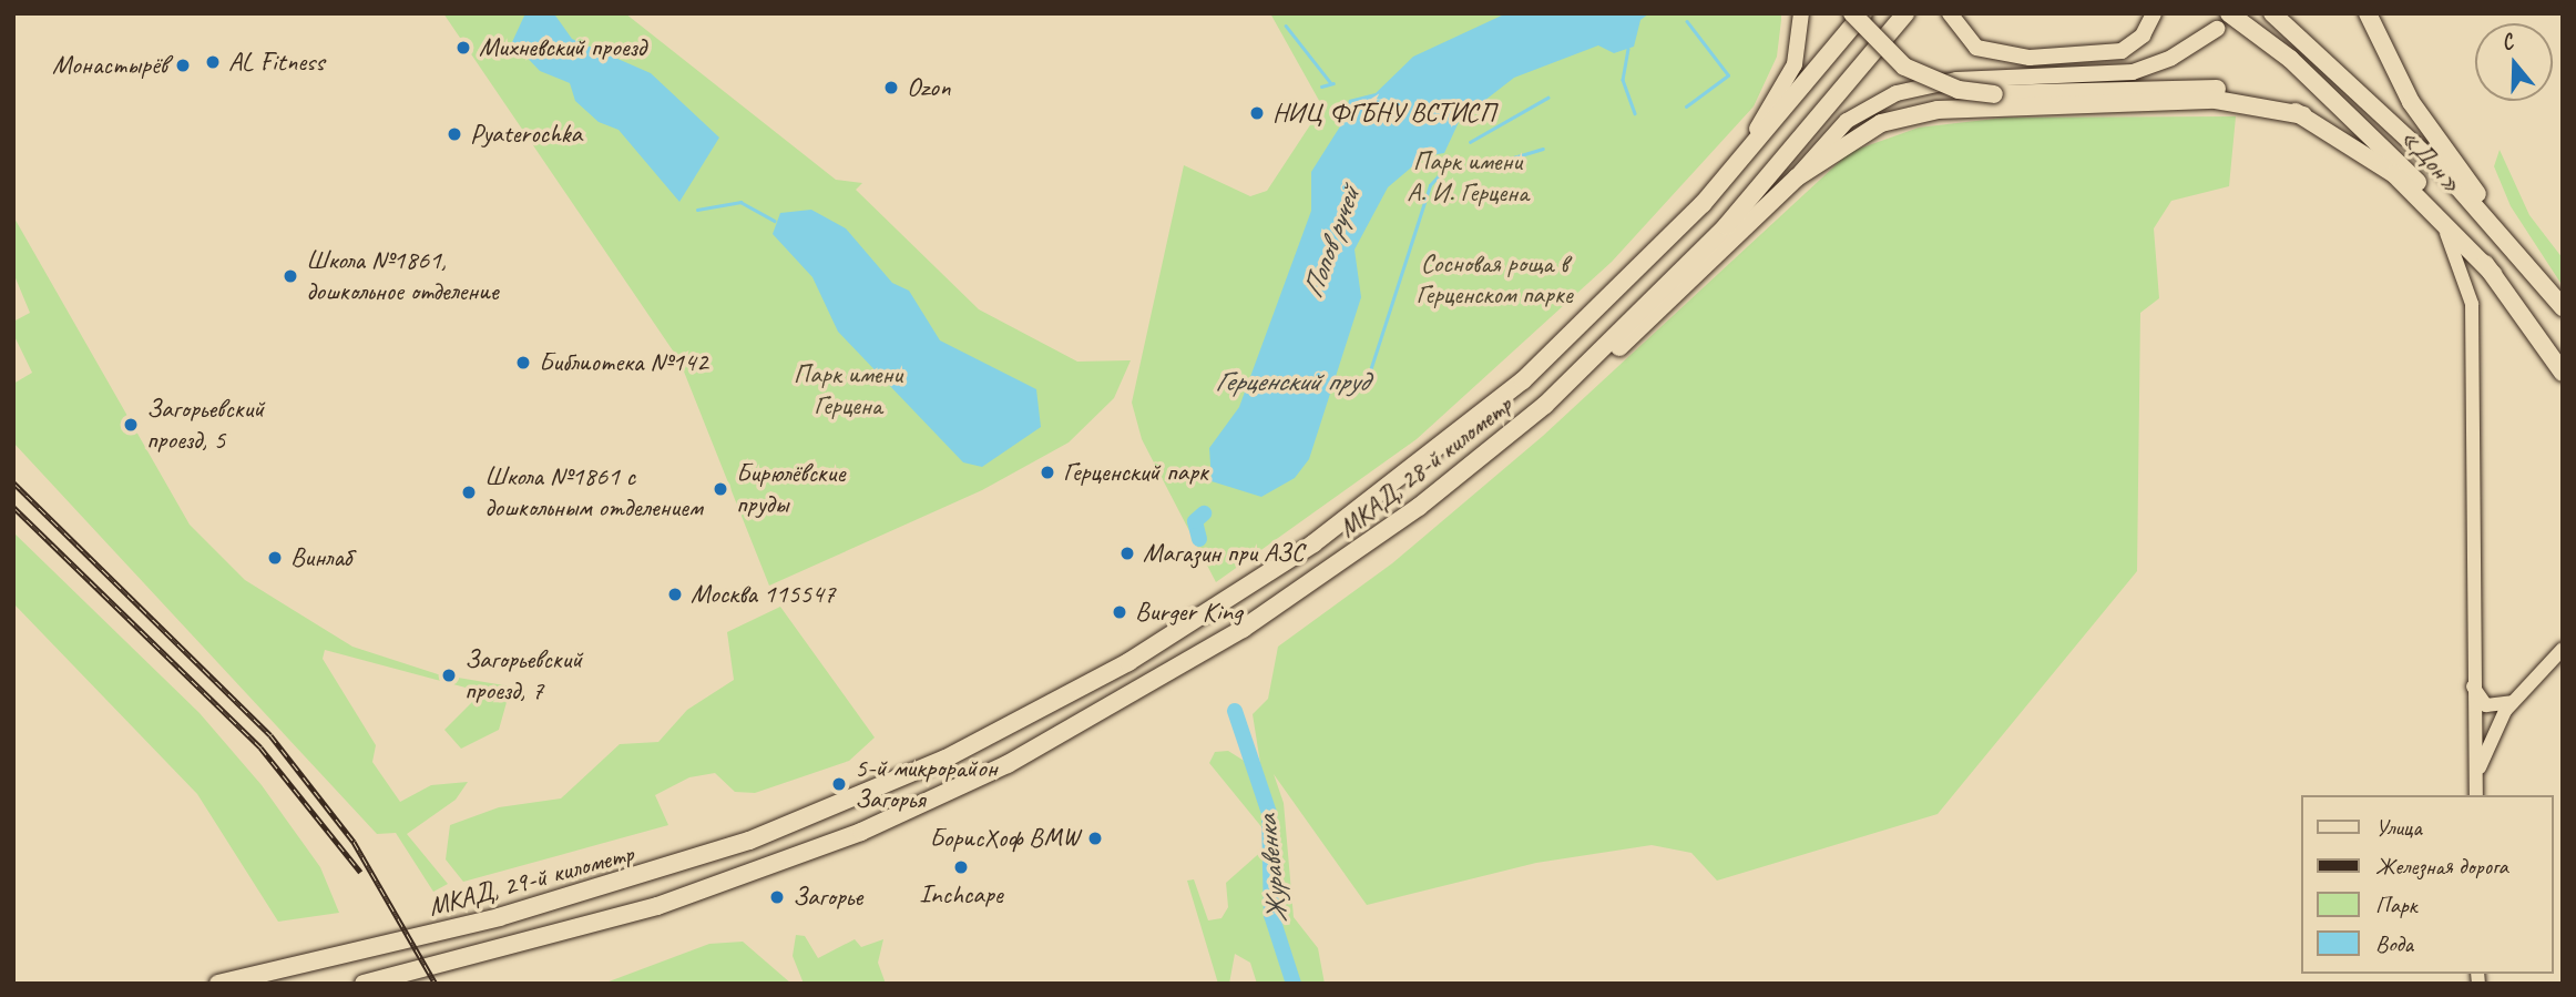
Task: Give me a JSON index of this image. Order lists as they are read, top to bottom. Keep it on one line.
{"streets":{"highway":["«Дон»","МКАД, 28-й километр","МКАД, 29-й километр"]},"crossings":[["МКАД, 28-й километр","МКАД, 29-й километр"]],"water":["Попов ручей","Герценский пруд","Журавенка"],"parks":["Парк имени А. И. Герцена","Сосновая роща в Герценском парке","Парк имени Герцена"],"places":["Михневский проезд","AL Fitness","Монастырёв","Ozon","НИЦ ФГБНУ ВСТИСП","Pyaterochka","Школа №1861, дошкольное отделение","Библиотека №142","Загорьевский проезд, 5","Герценский парк","Бирюлёвские пруды","Школа №1861 с дошкольным отделением","Магазин при АЗС","Винлаб","Москва 115547","Burger King","Загорьевский проезд, 7","5-й микрорайон Загорья","БорисХоф BMW","Inchcape","Загорье"],"legend":["Улица","Железная дорога","Парк","Вода"],"north":"top"}
